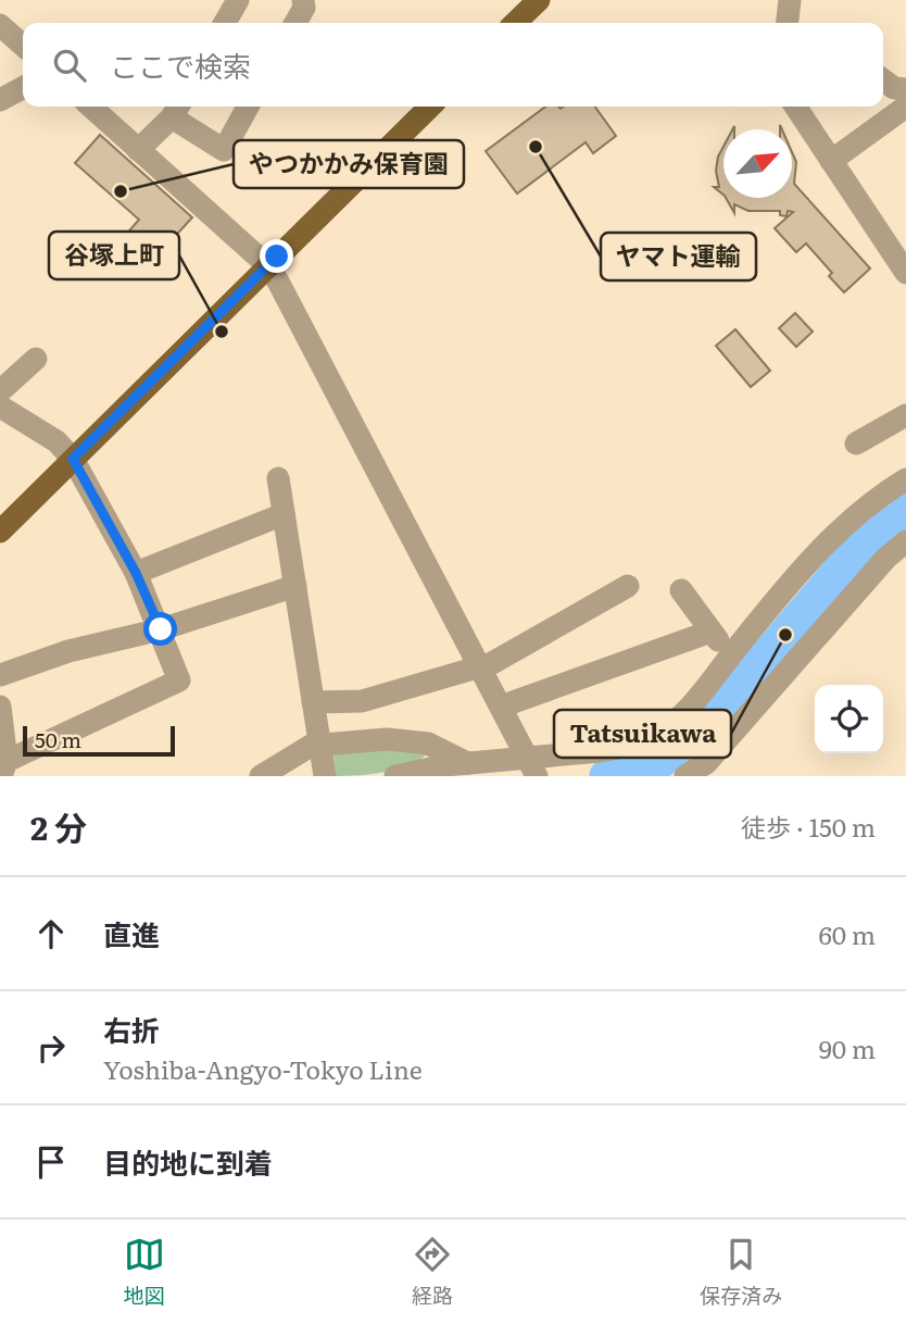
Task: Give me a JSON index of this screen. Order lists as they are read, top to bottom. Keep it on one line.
{"places":["ヤマト運輸","やつかかみ保育園","谷塚上町","Tatsuikawa"],"scale_bar":"50 m","north":"top right","page":{"search":"ここで検索","scale":"50 m","heading":["2 分","徒歩 · 150 m"],"list":[["直進","60 m"],["右折","Yoshiba-Angyo-Tokyo Line","90 m"],"目的地に到着"],"nav":["地図","経路","保存済み"]}}
